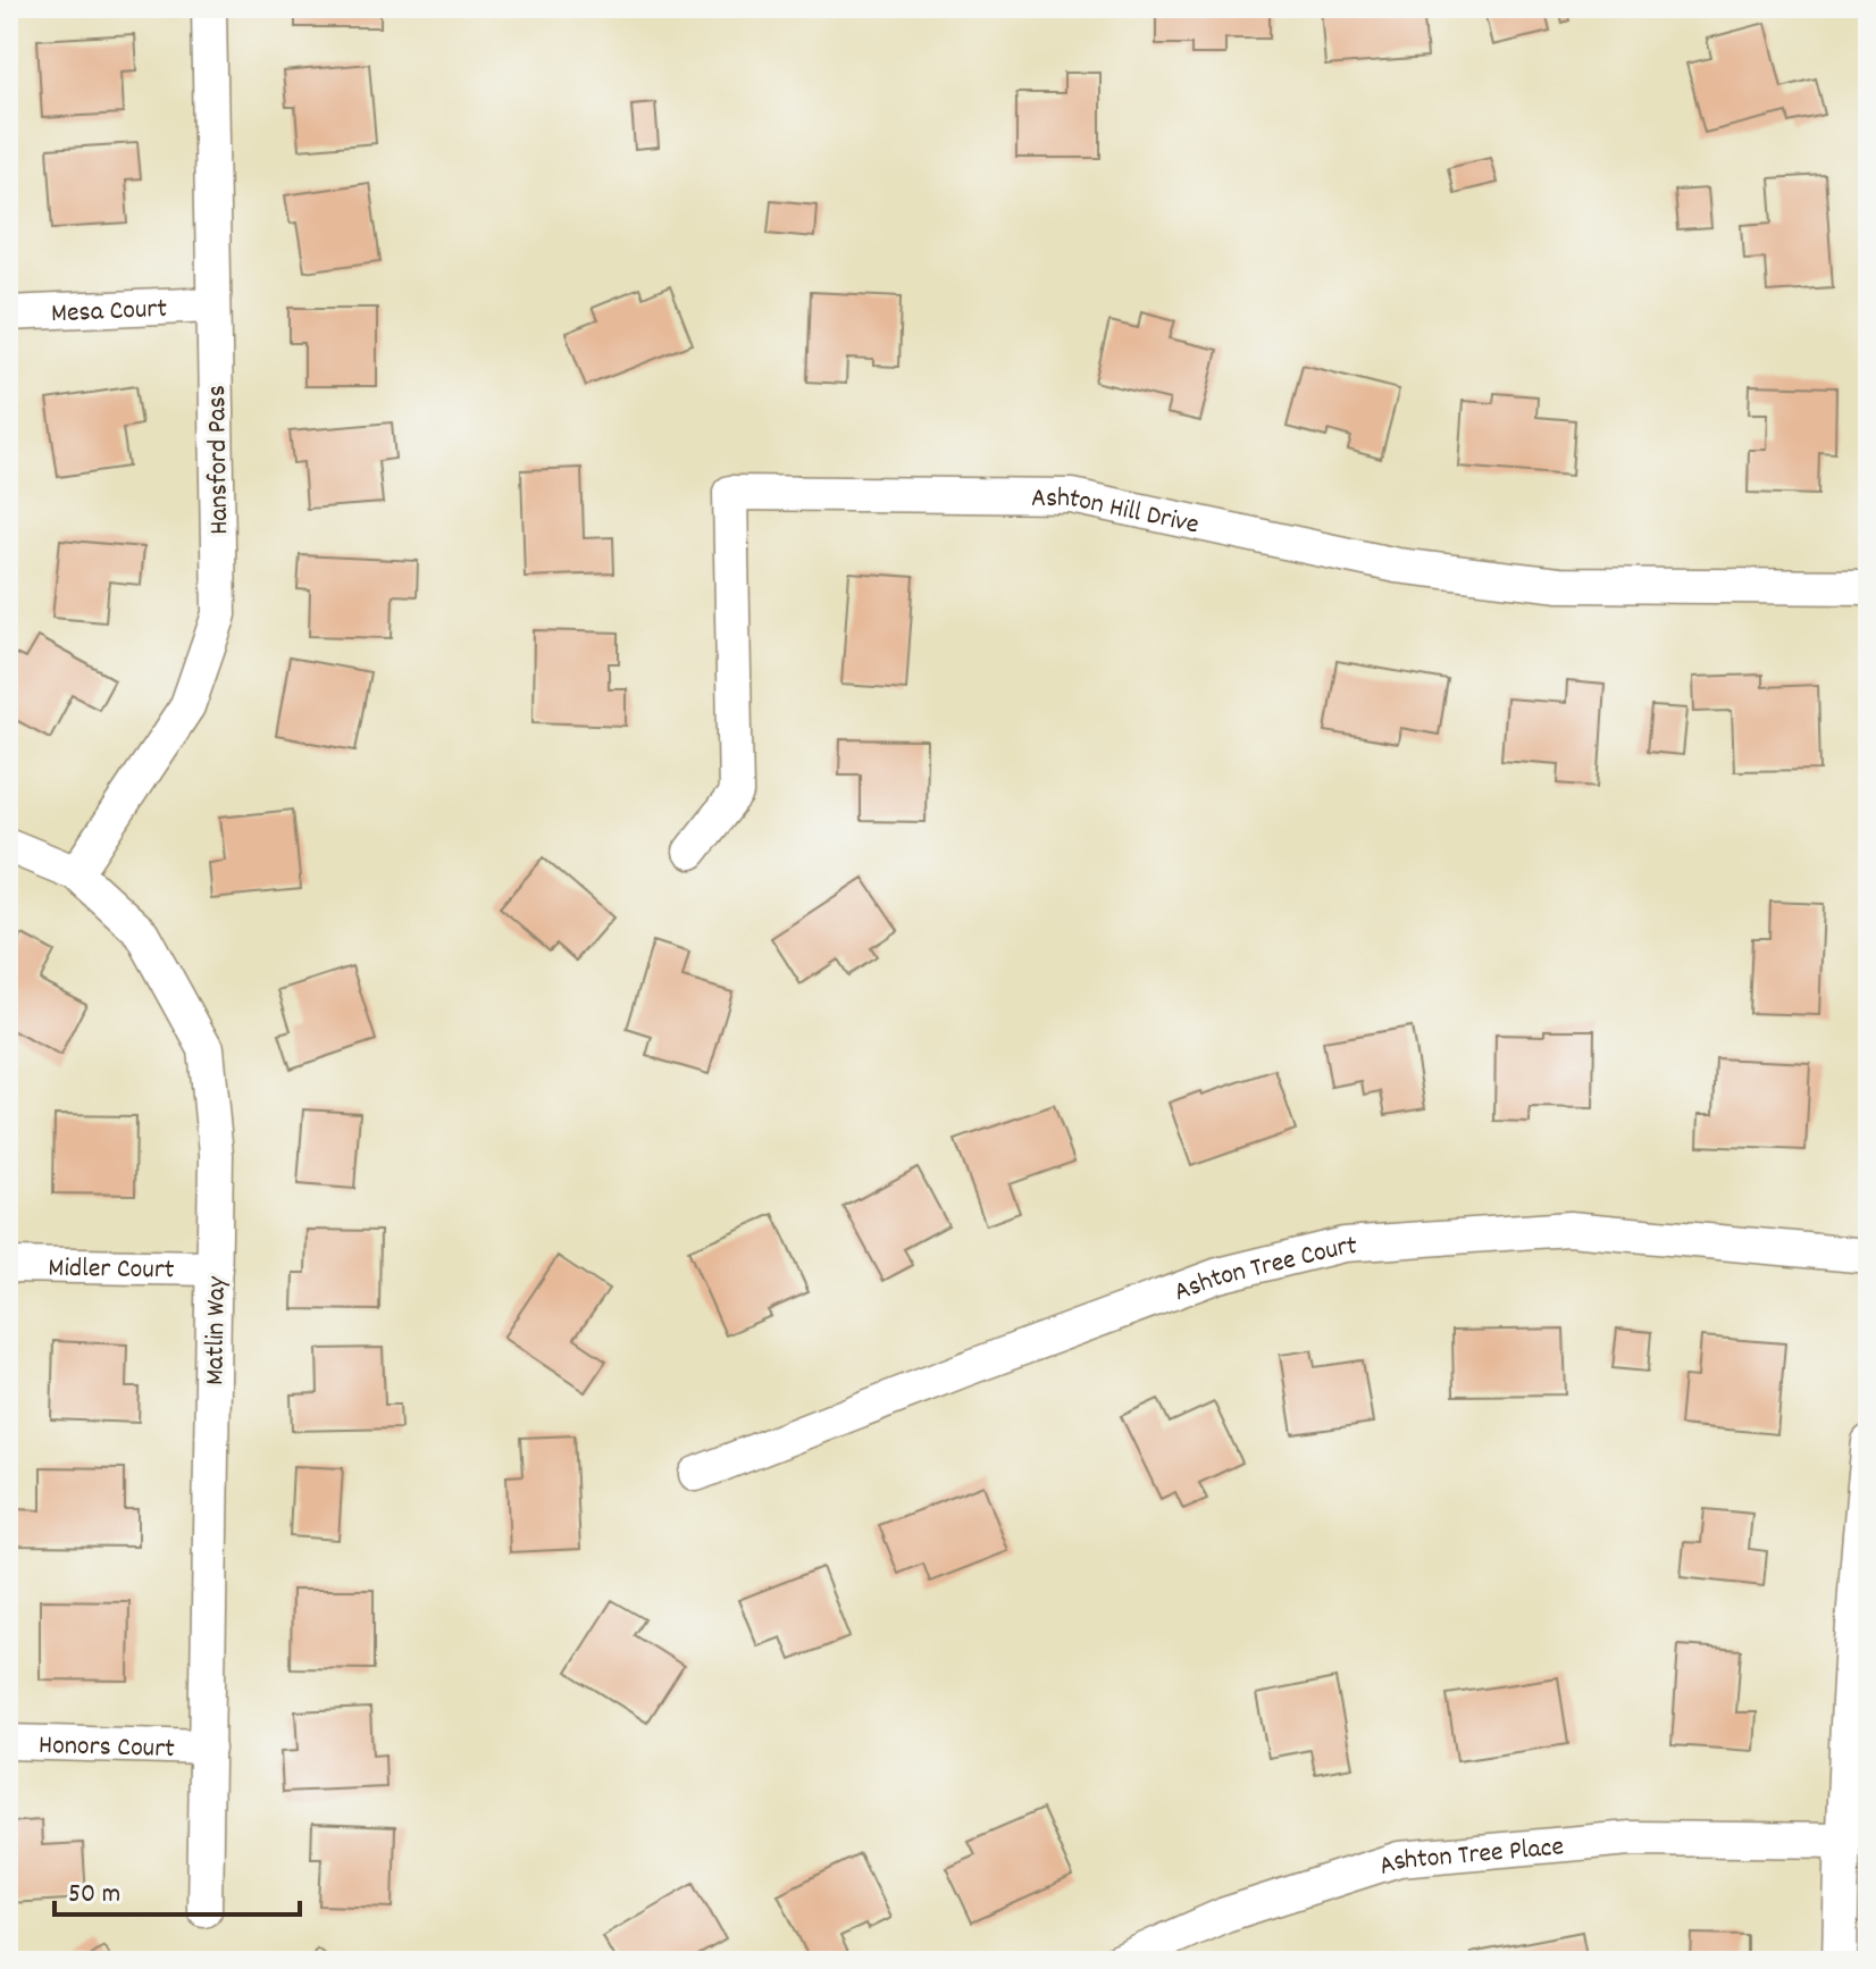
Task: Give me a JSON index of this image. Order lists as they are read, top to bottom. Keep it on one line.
{"streets":{"street":["Mesa Court","Hansford Pass","Ashton Hill Drive","Midler Court","Ashton Tree Court","Matlin Way","Honors Court","Ashton Tree Place"]},"crossings":[["Mesa Court","Hansford Pass"],["Hansford Pass","Matlin Way"],["Midler Court","Matlin Way"],["Matlin Way","Honors Court"]],"scale_bar":"50 m"}
